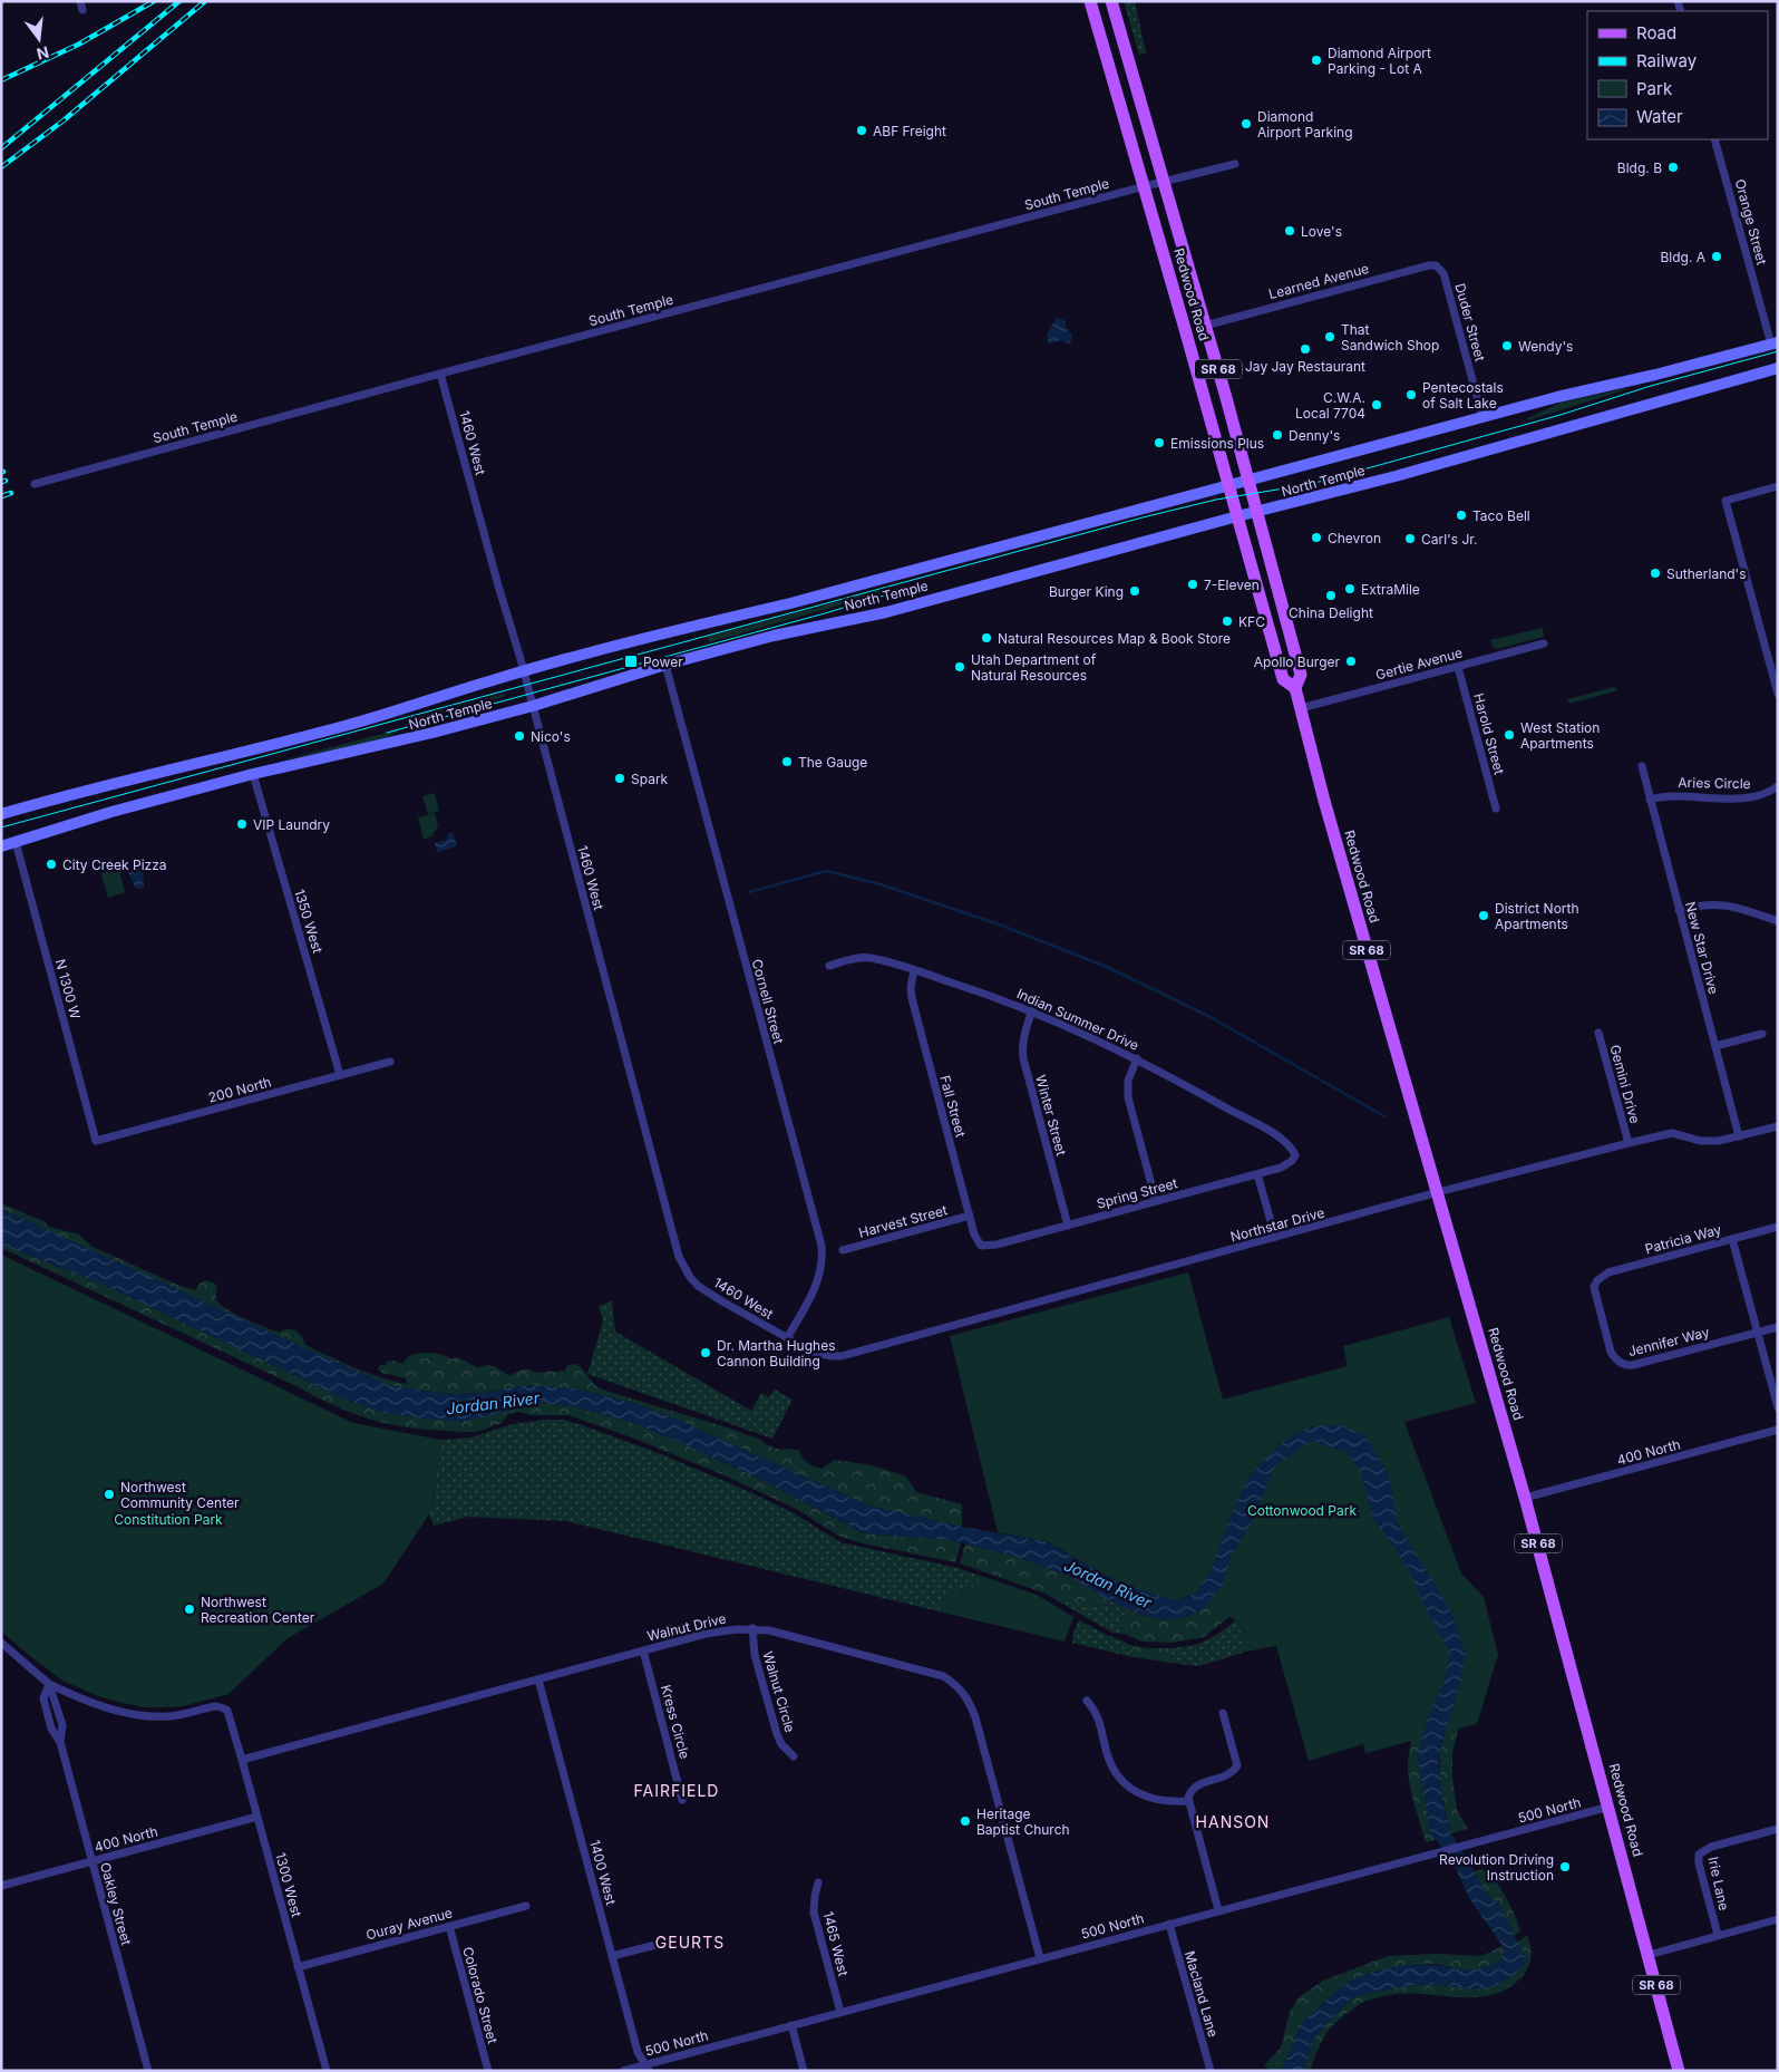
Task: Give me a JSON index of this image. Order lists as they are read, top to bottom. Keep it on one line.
{"streets":{"main road":["Redwood Road","SR 68","North Temple"],"street":["South Temple","Orange Street","Learned Avenue","Duder Street","1460 West","Gertie Avenue","Harold Street","Aries Circle","1350 West","New Star Drive","N 1300 W","Cornell Street","Indian Summer Drive","Gemini Drive","200 North","Fall Street","Winter Street","Spring Street","Harvest Street","Northstar Drive","Patricia Way","Jennifer Way","400 North","Walnut Drive","Walnut Circle","Kress Circle","500 North","1400 West","Irie Lane","1300 West","Oakley Street","Ouray Avenue","1465 West","Macland Lane","Colorado Street"]},"crossings":[["South Temple","Redwood Road"],["South Temple","1460 West"],["Orange Street","North Temple"],["Learned Avenue","Redwood Road"],["Learned Avenue","Duder Street"],["Redwood Road","North Temple"],["Redwood Road","Gertie Avenue"],["Redwood Road","Northstar Drive"],["Redwood Road","400 North"],["Redwood Road","500 North"],["Duder Street","North Temple"],["1460 West","North Temple"],["1460 West","Cornell Street"],["1460 West","Northstar Drive"],["North Temple","1350 West"],["North Temple","N 1300 W"],["North Temple","Cornell Street"],["Gertie Avenue","Harold Street"],["Aries Circle","New Star Drive"],["1350 West","200 North"],["New Star Drive","Northstar Drive"],["N 1300 W","200 North"],["Cornell Street","Northstar Drive"],["Indian Summer Drive","Fall Street"],["Indian Summer Drive","Winter Street"],["Indian Summer Drive","Spring Street"],["Gemini Drive","Northstar Drive"],["Fall Street","Spring Street"],["Fall Street","Harvest Street"],["Winter Street","Spring Street"],["Patricia Way","Jennifer Way"],["400 North","1300 West"],["400 North","Oakley Street"],["Walnut Drive","Walnut Circle"],["Walnut Drive","Kress Circle"],["Walnut Drive","500 North"],["Walnut Drive","1400 West"],["Walnut Drive","1300 West"],["500 North","1400 West"],["500 North","1465 West"],["500 North","Macland Lane"],["1300 West","Oakley Street"],["1300 West","Ouray Avenue"],["Ouray Avenue","Colorado Street"]],"districts":["FAIRFIELD","HANSON","GEURTS"],"water":["Jordan River"],"parks":["Cottonwood Park","Constitution Park"],"places":{"other":["Diamond Airport Parking - Lot A","Diamond Airport Parking","ABF Freight","Bldg. B","Love's","Bldg. A","That Sandwich Shop","Wendy's","Jay Jay Restaurant","Pentecostals of Salt Lake","C.W.A. Local 7704","Denny's","Emissions Plus","Taco Bell","Chevron","Carl's Jr.","Sutherland's","7-Eleven","ExtraMile","Burger King","China Delight","KFC","Natural Resources Map & Book Store","Apollo Burger","Utah Department of Natural Resources","West Station Apartments","Nico's","The Gauge","Spark","VIP Laundry","City Creek Pizza","District North Apartments","Dr. Martha Hughes Cannon Building","Northwest Community Center","Northwest Recreation Center","Heritage Baptist Church","Revolution Driving Instruction"],"transit":["Power"]},"legend":["Road","Railway","Park","Water"],"north":"bottom"}
